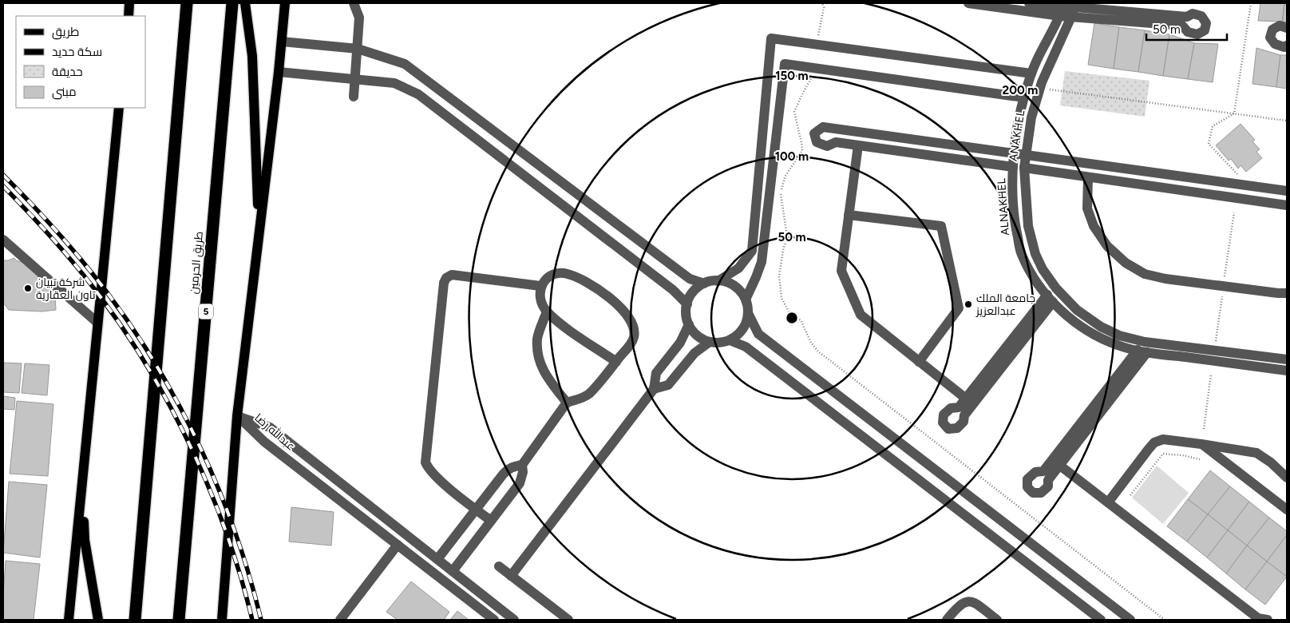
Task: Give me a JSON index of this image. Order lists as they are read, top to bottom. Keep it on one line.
{"streets":{"highway":["طريق الحرمين","5"],"street":["ANAKHEL","ALNAKHEL","عبدالله رضا"]},"places":["شركة تبيان تاون العقارية","جامعة الملك عبدالعزيز"],"legend":["طريق","سكة حديد","حديقة","مبنى"],"scale_bar":"50 m","rings":["150 m","200 m","100 m","50 m"]}
